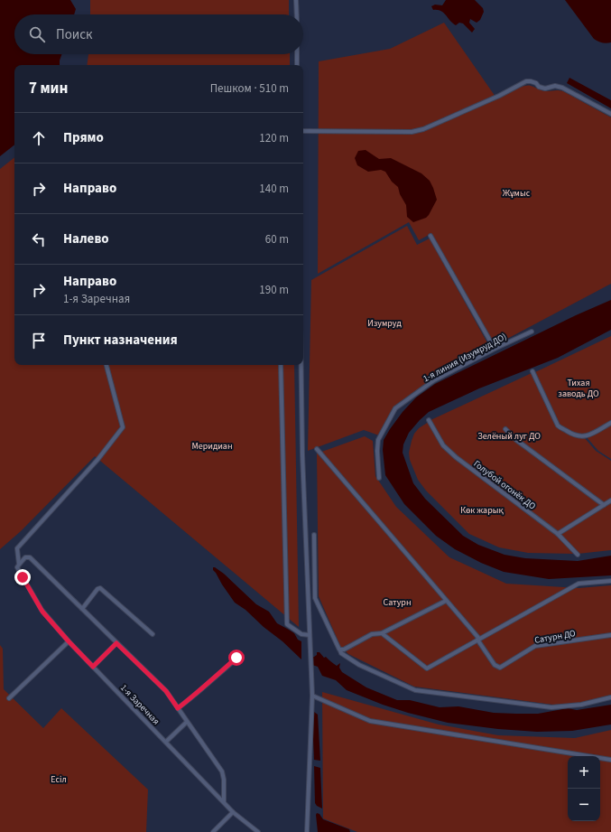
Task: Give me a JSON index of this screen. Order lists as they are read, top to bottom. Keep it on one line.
{"streets":{"street":["1-я линия (Изумруд ДО)","Голубой огонёк ДО","Сатурн ДО","1-я Заречная"]},"parks":["Жұмыс","Изумруд","Тихая заводь ДО","Зелёный луг ДО","Меридиан","Көк жарық","Сатурн","Есіл"],"page":{"search":"Поиск","heading":["7 мин","Пешком · 510 m"],"list":[["Прямо","120 m"],["Направо","140 m"],["Налево","60 m"],["Направо","1-я Заречная","190 m"],"Пункт назначения"],"map_buttons":["+","−"]}}
